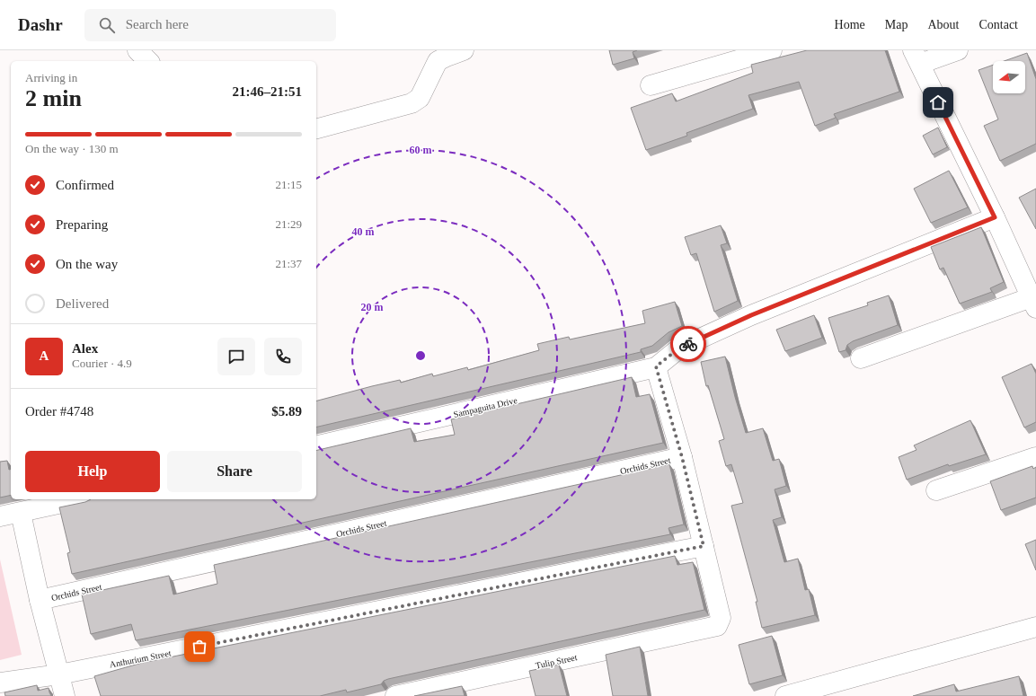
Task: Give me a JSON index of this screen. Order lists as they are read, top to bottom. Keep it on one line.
{"streets":{"street":["Sampaguita Drive","Orchids Street","Anthurium Street","Tulip Street"]},"crossings":[["Anthurium Street","Tulip Street"]],"north":"left","page":{"header":"Dashr","search":"Search here","nav":["Home","Map","About","Contact"],"heading":["2 min","Arriving in","21:46–21:51"],"panel":["Alex","Courier · 4.9","Order #4748","$5.89"],"bar":"On the way · 130 m","list":[["Confirmed","21:15"],["Preparing","21:29"],["On the way","21:37"],"Delivered"],"round":"A","buttons":["Help","Share"]},"rings":["60 m","40 m","20 m"]}
